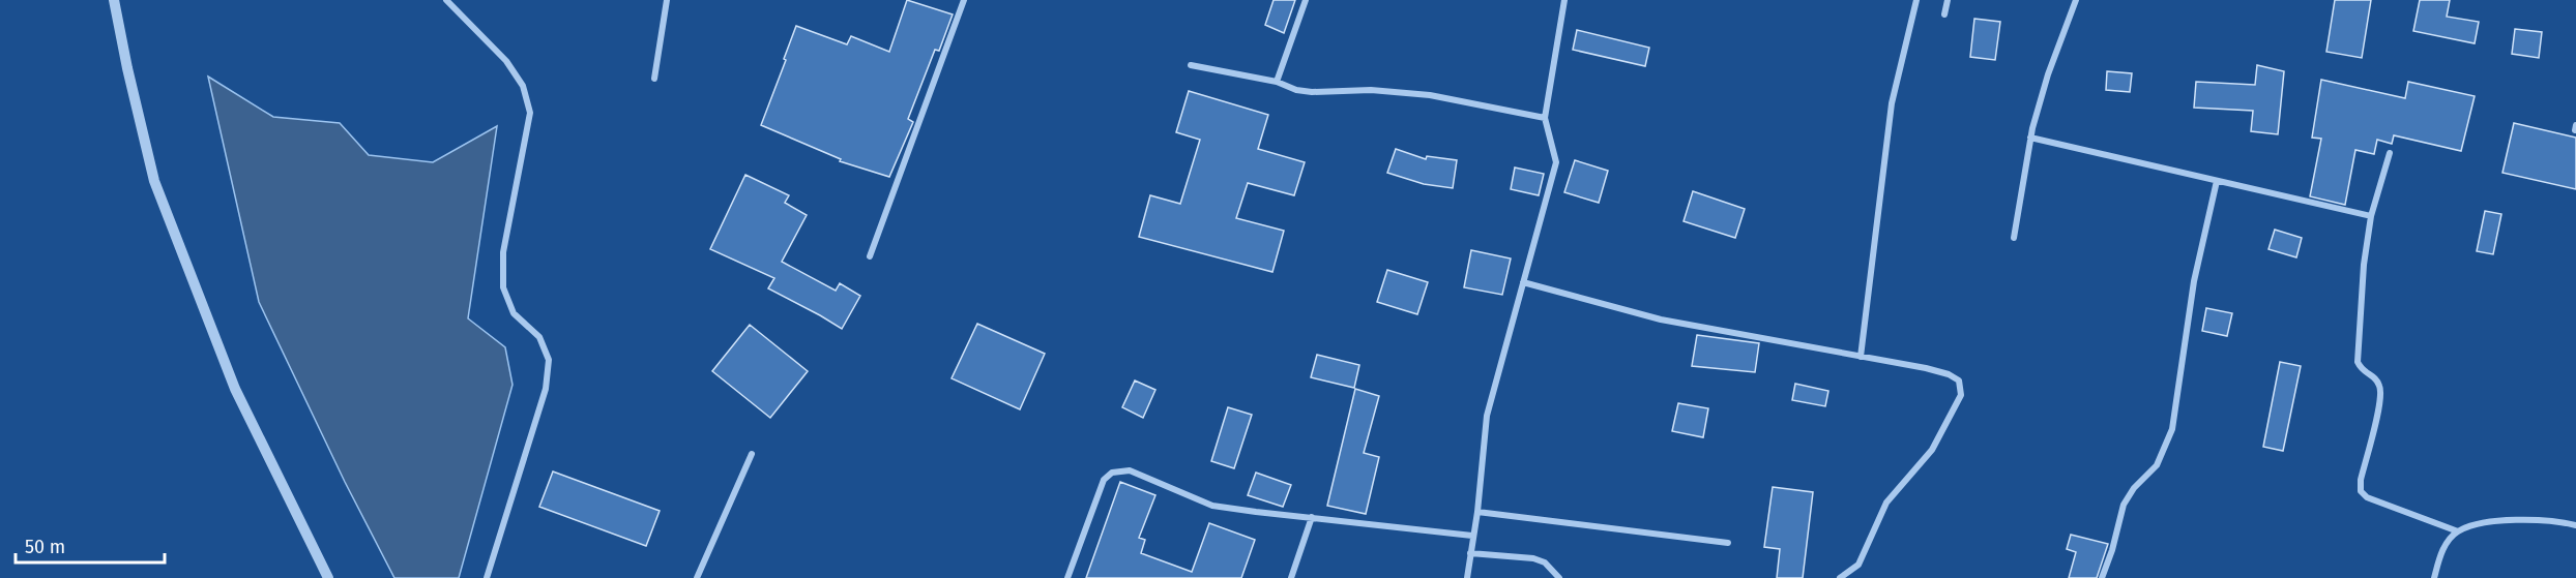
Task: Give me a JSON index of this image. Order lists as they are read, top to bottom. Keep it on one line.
{"scale_bar":"50 m"}
